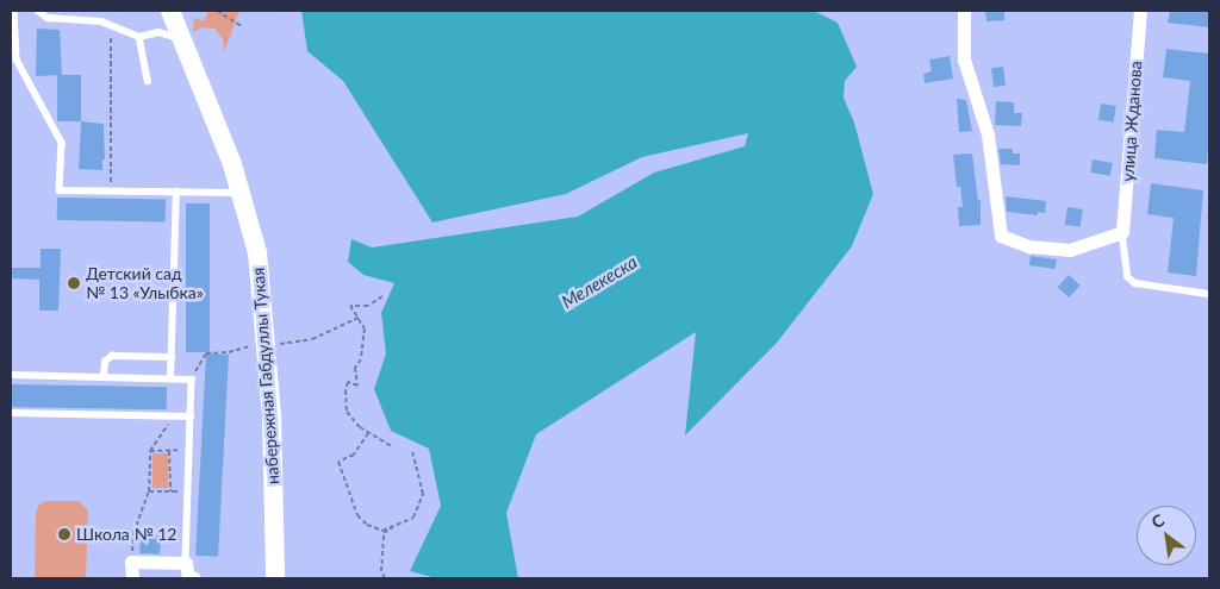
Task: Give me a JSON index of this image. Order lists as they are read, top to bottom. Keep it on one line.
{"streets":{"main road":["набережная Габдуллы Тукая"],"street":["улица Жданова"]},"water":["Мелекеска"],"places":["Детский сад № 13 «Улыбка»","Школа № 12"],"north":"top left"}
